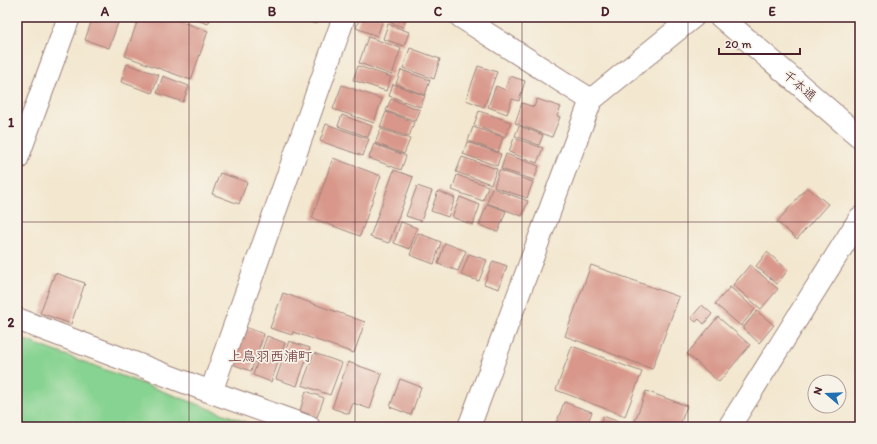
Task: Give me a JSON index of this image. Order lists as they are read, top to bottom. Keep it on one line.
{"streets":{"street":["千本通"]},"districts":["上鳥羽西浦町"],"scale_bar":"20 m","north":"left","grid":{"columns":["A","B","C","D","E"],"rows":["1","2"]}}
